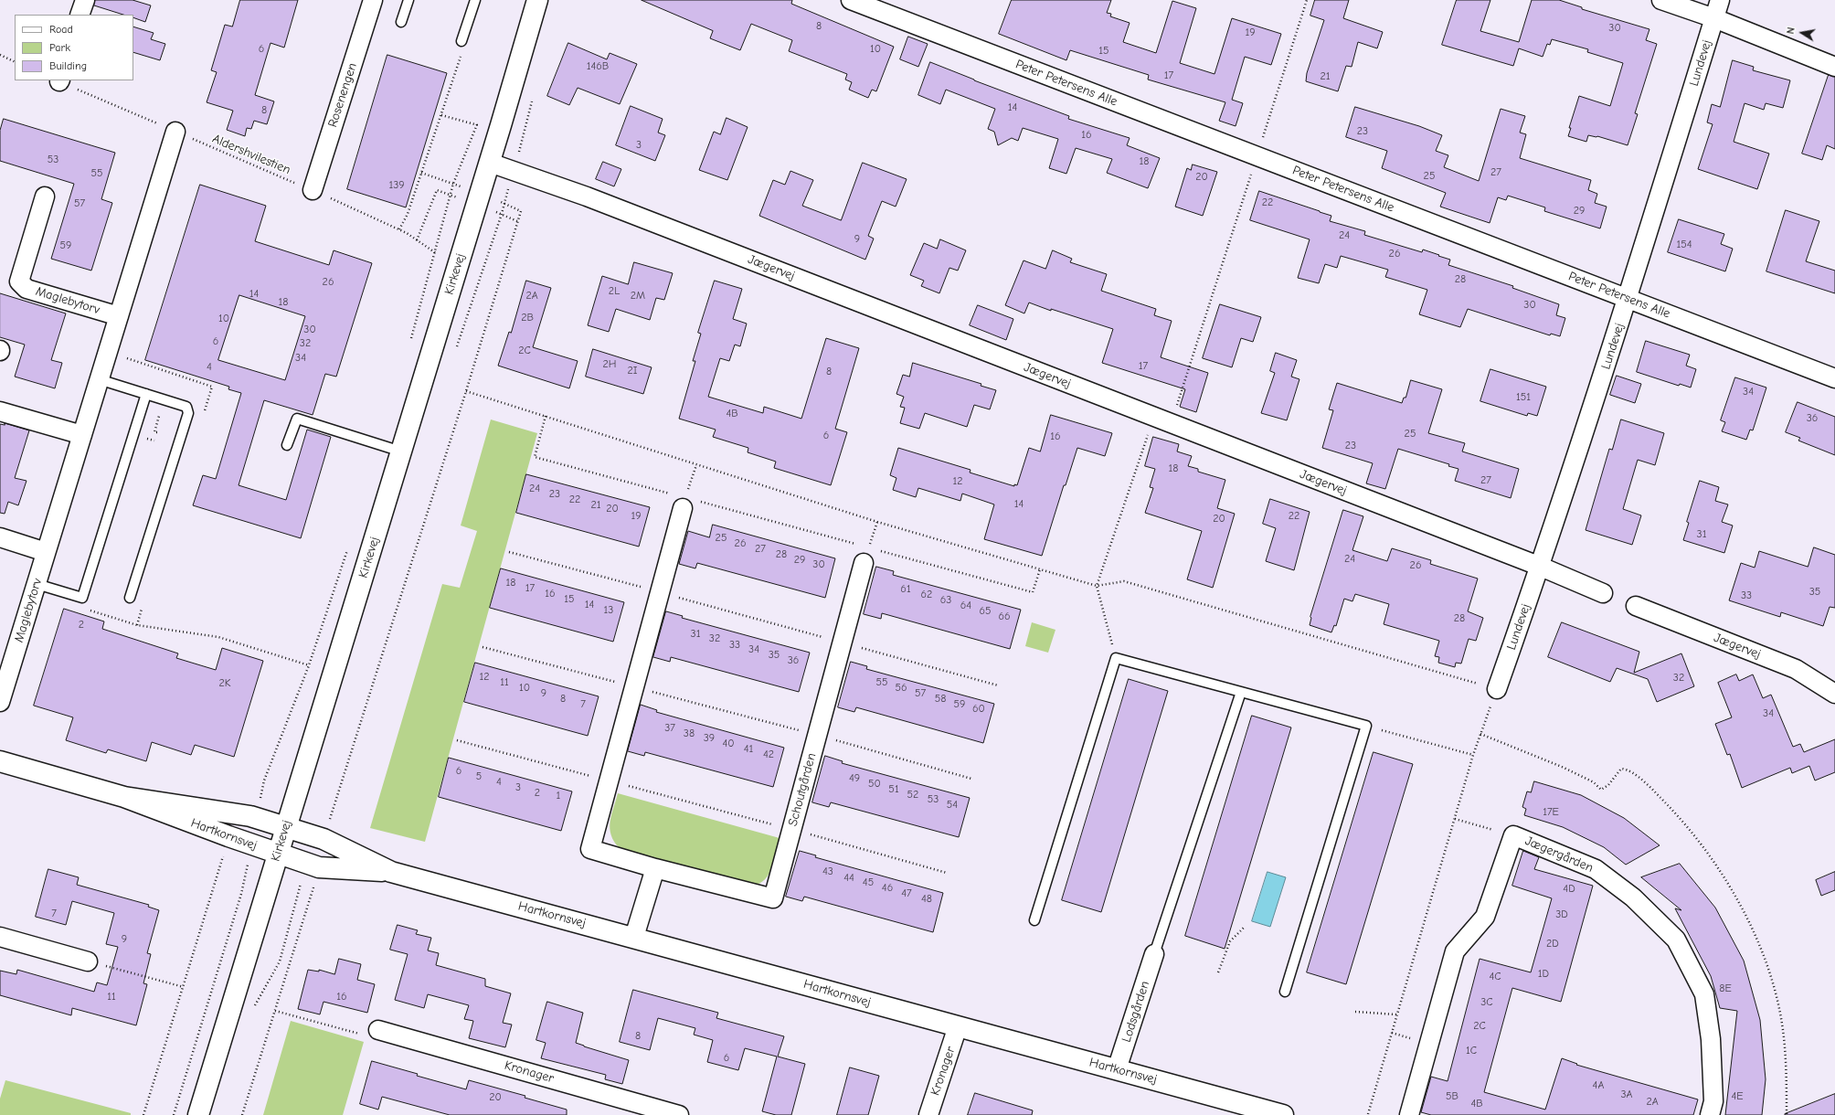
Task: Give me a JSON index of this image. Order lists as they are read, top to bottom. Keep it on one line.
{"streets":{"street":["Lundevej","Peter Petersens Alle","Rosenengen","Jægervej","Kirkevej","Maglebytorv","Schoutgården","Hartkornsvej","Jægergården","Lodsgården","Kronager"],"path":["Aldershvilestien"]},"crossings":[["Lundevej","Peter Petersens Alle"],["Lundevej","Jægervej"],["Rosenengen","Aldershvilestien"],["Aldershvilestien","Maglebytorv"],["Jægervej","Kirkevej"],["Kirkevej","Hartkornsvej"],["Hartkornsvej","Lodsgården"],["Hartkornsvej","Kronager"]],"house_numbers":["8","30","19","6","10","15","146B","17","21","14","8","23","16","3","53","18","27","55","25","20","139","22","57","29","24","9","154","59","26","28","26","2L","14","2A","2M","18","30","2B","10","30","6","32","2C","34","2H","17","4","2I","8","34","151","4B","36","25","6","16","23","18","27","12","24","23","22","14","21","20","19","22","20","31","25","26","27","28","24","29","30","26","18","17","61","35","16","62","33","15","63","14","64","13","65","66","28","2","31","32","33","34","35","36","12","32","11","55","2K","10","56","9","57","8","58","7","59","60","34","37","38","39","40","41","42","6","5","49","4","50","3","51","2","52","1","53","54","17E","43","44","45","46","4D","47","48","7","3D","9","2D","1D","4C","8E","11","16","3C","2C","8","1C","6","4A","3A","5B","4E","20","2A","4B"],"legend":["Road","Park","Building"],"north":"left"}
